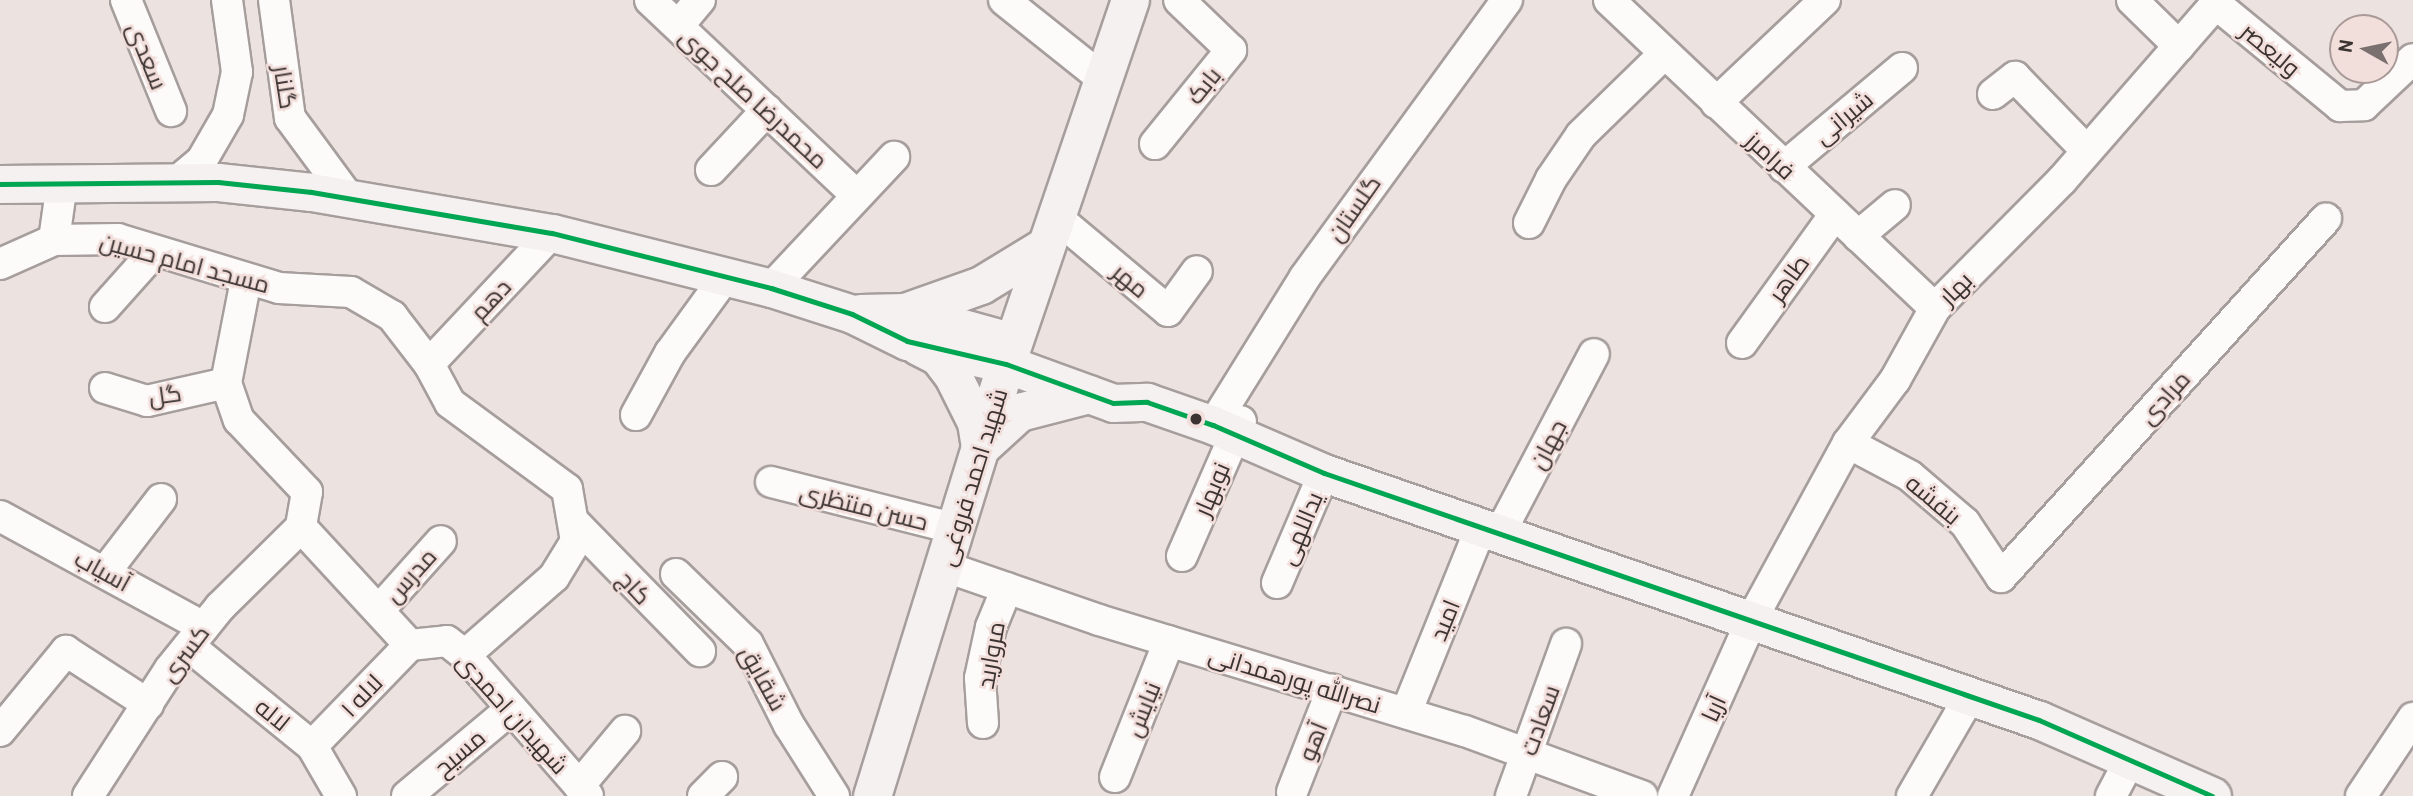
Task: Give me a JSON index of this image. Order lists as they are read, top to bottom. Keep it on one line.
{"streets":{"main road":["شهید احمد فروغی"],"street":["ولیعصر","سعدی","بابک","گلنار","محمدرضا صلح جوی","شیرانی","فرامرز","گلستان","مسجد امام حسین","طاهر","مهر","بهار","دهم","گل","مرادی","جهان","نوبهار","بنفشه","حسن منتظری","یداللهی","آسیاب","مدرس","کاج","امید","کسری","مروارید","شقایق","نصرالله پورهمدانی","لاله ۱","آریا","نیایش","شهیدان احمدی","لاله","سعادت","آهو","مسیح"]},"crossings":[["ولیعصر","بهار"],["شیرانی","فرامرز"],["فرامرز","طاهر"],["فرامرز","بهار"],["گلستان","نوبهار"],["مسجد امام حسین","دهم"],["مسجد امام حسین","کاج"],["مسجد امام حسین","شهیدان احمدی"],["مهر","شهید احمد فروغی"],["بهار","بنفشه"],["بهار","آریا"],["مرادی","بنفشه"],["جهان","امید"],["شهید احمد فروغی","حسن منتظری"],["شهید احمد فروغی","نصرالله پورهمدانی"],["آسیاب","کسری"],["آسیاب","لاله"],["امید","نصرالله پورهمدانی"],["کسری","لاله"],["مروارید","نصرالله پورهمدانی"],["نصرالله پورهمدانی","نیایش"],["نصرالله پورهمدانی","سعادت"],["نصرالله پورهمدانی","آهو"],["لاله ۱","شهیدان احمدی"],["لاله ۱","لاله"],["شهیدان احمدی","مسیح"]],"north":"left"}
